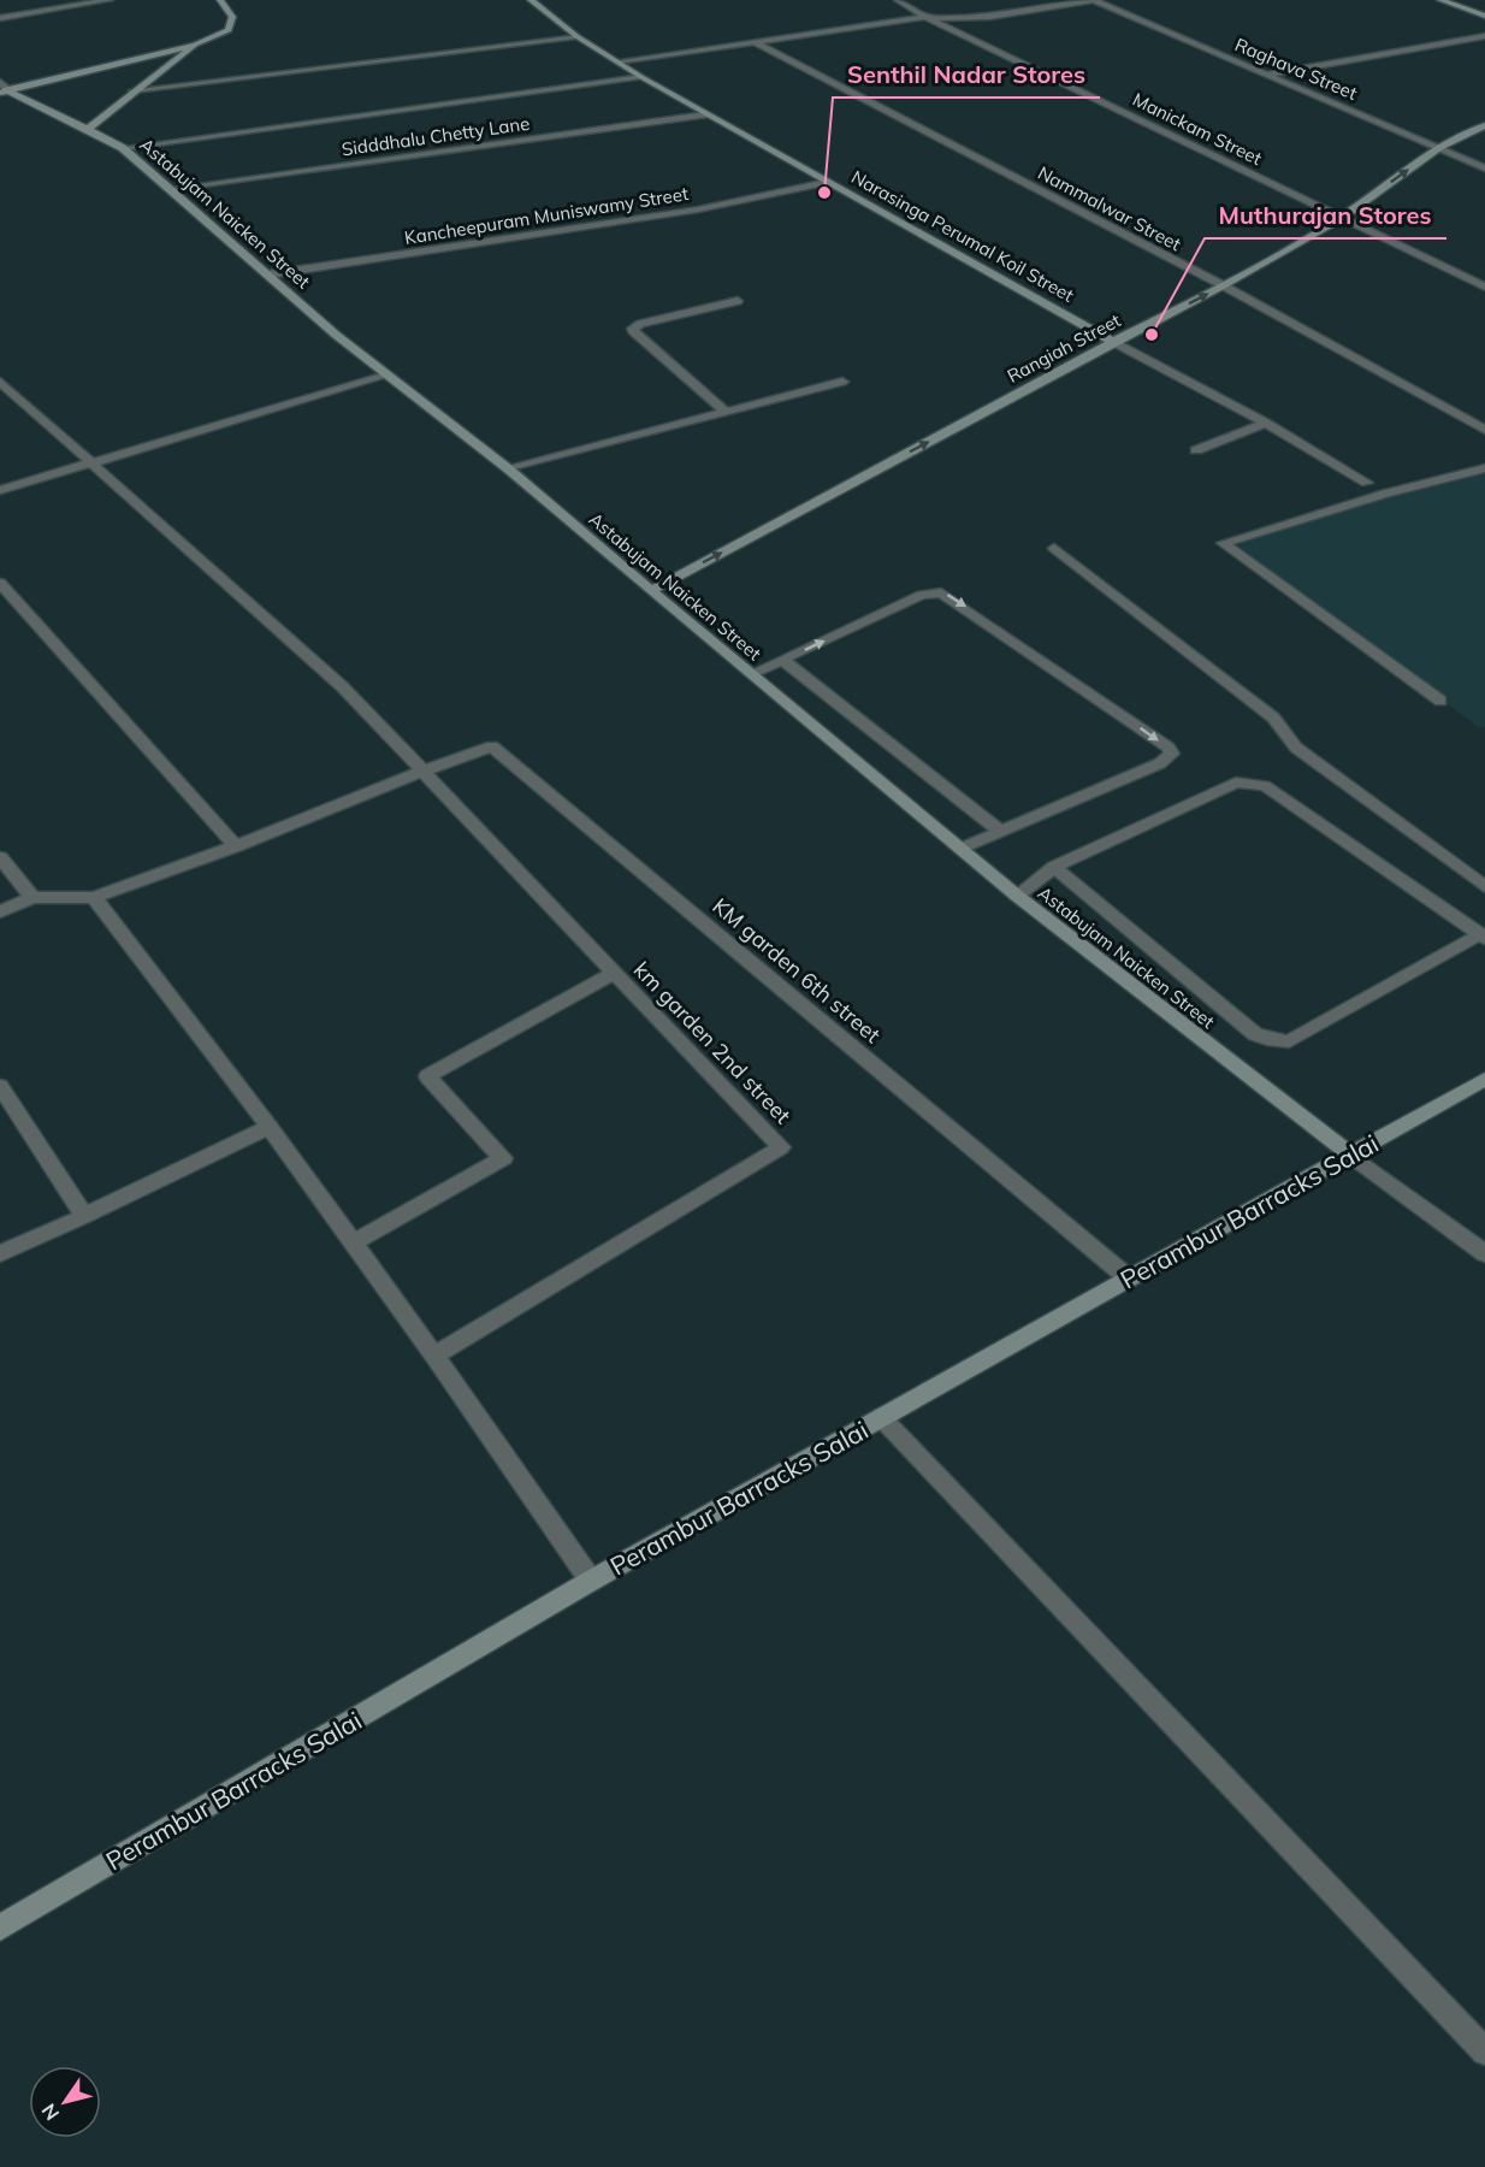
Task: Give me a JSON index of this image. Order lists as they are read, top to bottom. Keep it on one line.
{"streets":{"street":["Raghava Street","Manickam Street","Sidddhalu Chetty Lane","Nammalwar Street","Astabujam Naicken Street","Kancheepuram Muniswamy Street","Narasinga Perumal Koil Street","Rangiah Street","KM garden 6th street","km garden 2nd street","Perambur Barracks Salai"]},"crossings":[["Raghava Street","Rangiah Street"],["Manickam Street","Rangiah Street"],["Sidddhalu Chetty Lane","Astabujam Naicken Street"],["Sidddhalu Chetty Lane","Narasinga Perumal Koil Street"],["Nammalwar Street","Rangiah Street"],["Astabujam Naicken Street","Kancheepuram Muniswamy Street"],["Astabujam Naicken Street","Rangiah Street"],["Astabujam Naicken Street","Perambur Barracks Salai"],["Kancheepuram Muniswamy Street","Narasinga Perumal Koil Street"],["Narasinga Perumal Koil Street","Rangiah Street"],["KM garden 6th street","km garden 2nd street"],["KM garden 6th street","Perambur Barracks Salai"]],"places":["Senthil Nadar Stores","Muthurajan Stores"],"north":"bottom left"}
